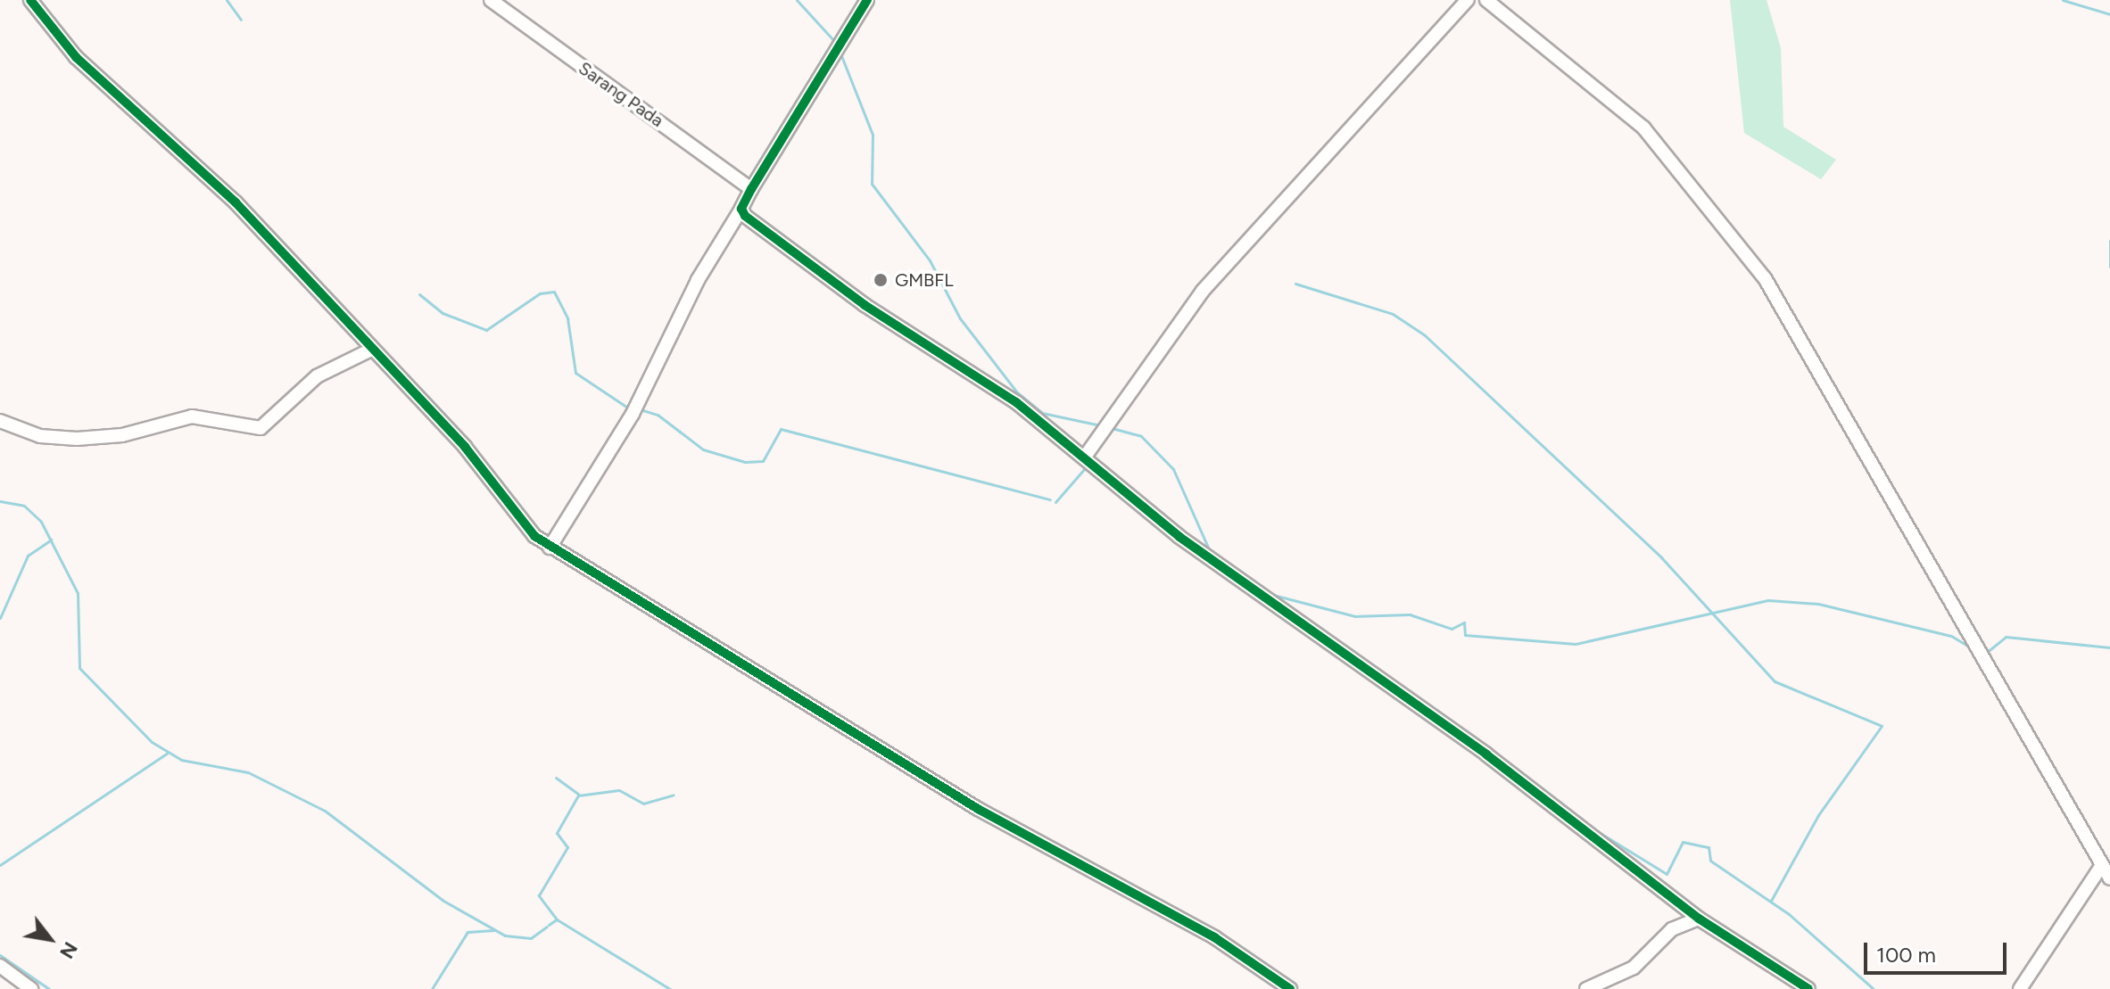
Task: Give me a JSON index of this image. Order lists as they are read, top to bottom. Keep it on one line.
{"streets":{"street":["Sarang Pada"]},"places":["GMBFL"],"scale_bar":"100 m","north":"bottom right"}
